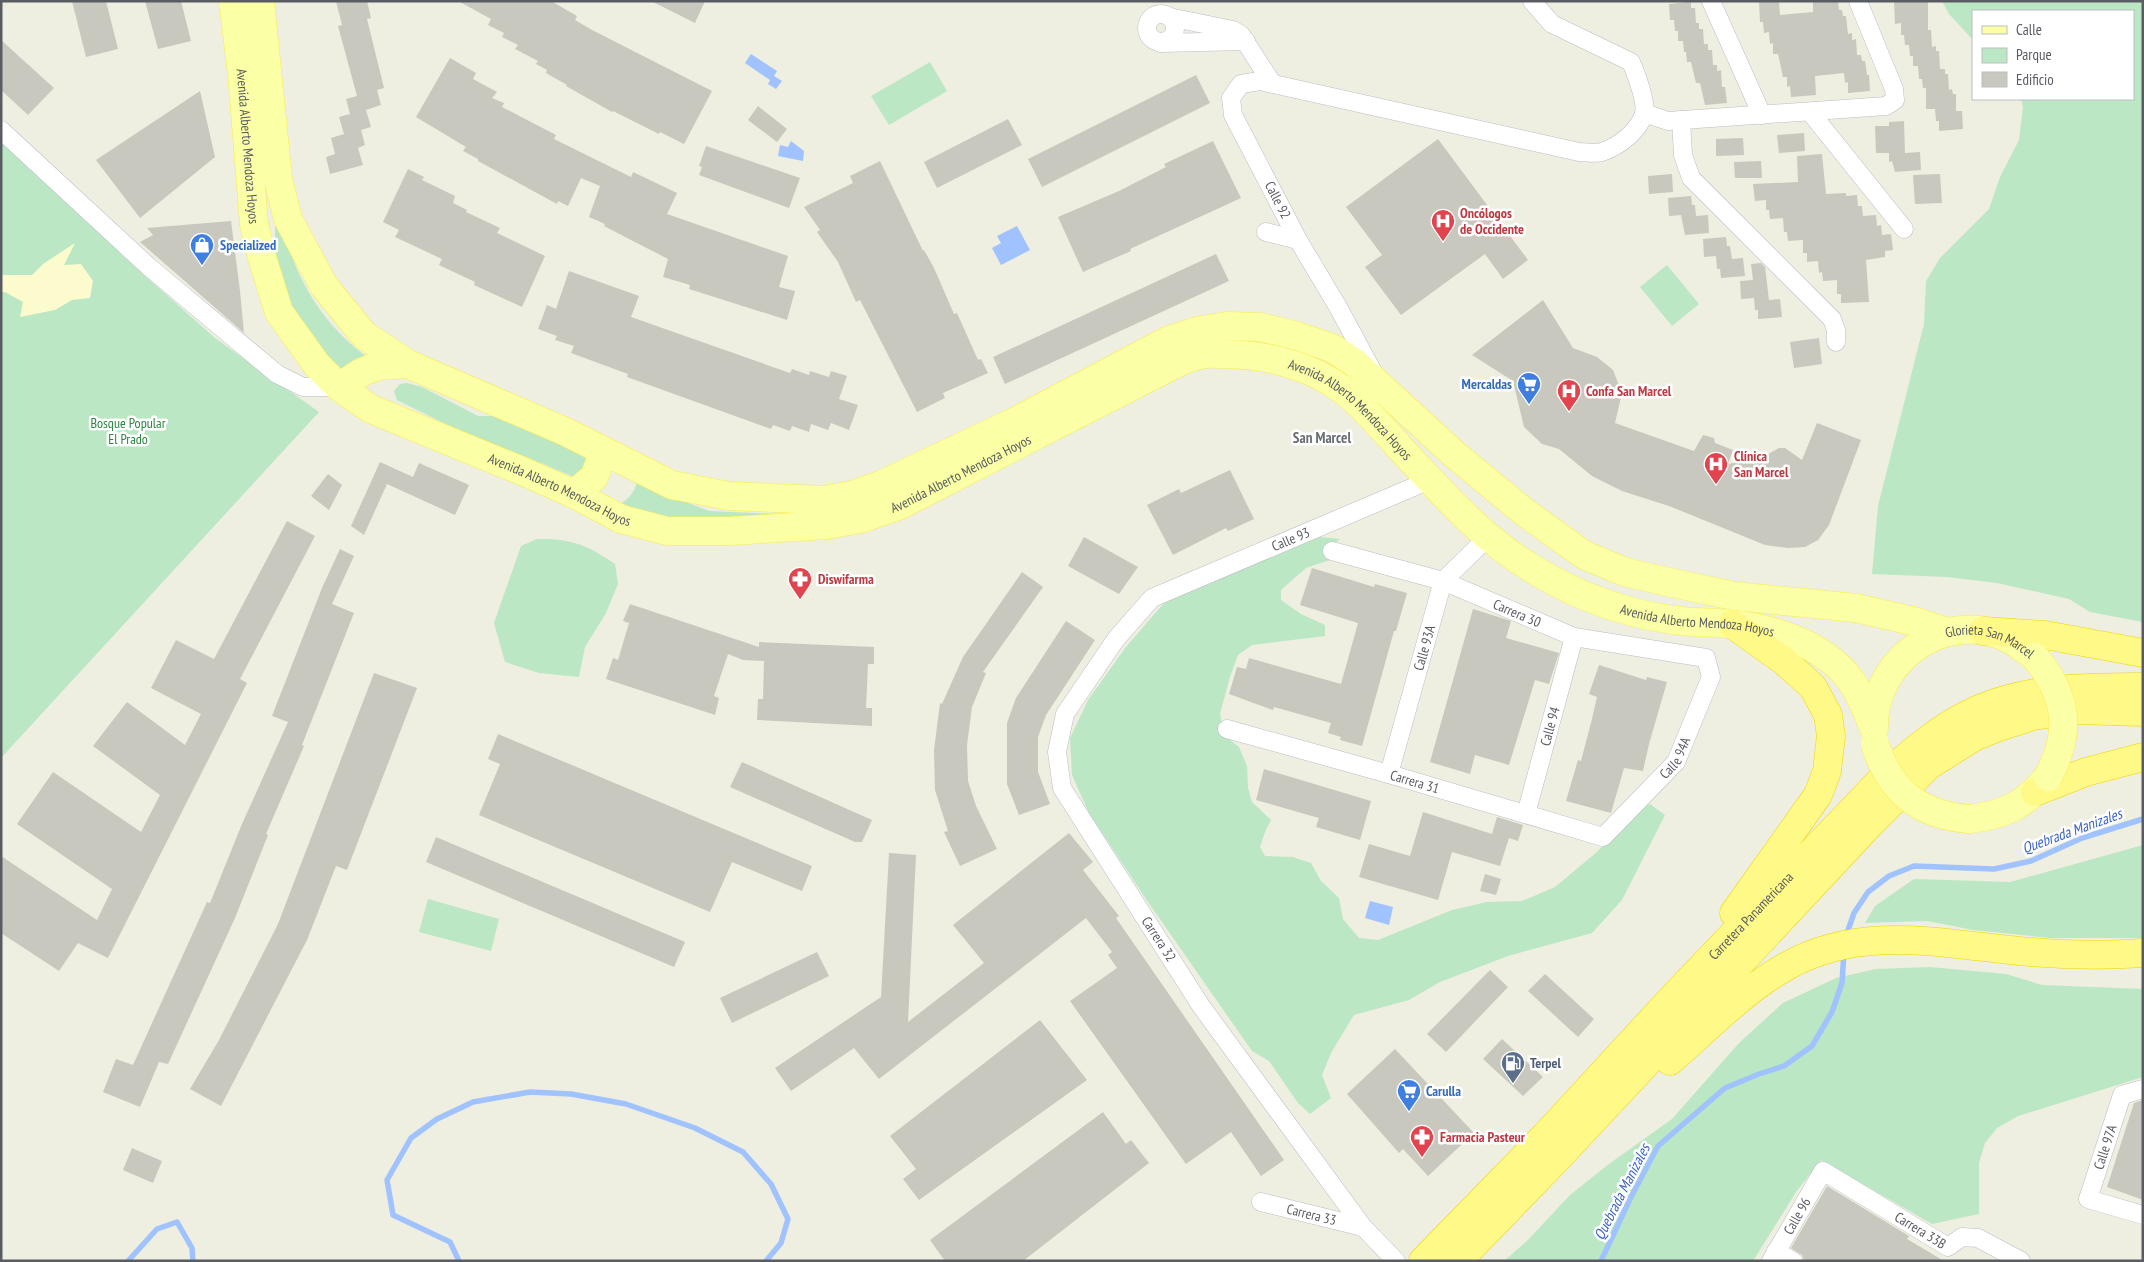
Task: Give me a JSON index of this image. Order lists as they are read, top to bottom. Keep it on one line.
{"streets":{"highway":["Carretera Panamericana"],"main road":["Avenida Alberto Mendoza Hoyos","Glorieta San Marcel"],"street":["Calle 92","Calle 93","Carrera 30","Calle 93A","Calle 94","Calle 94A","Carrera 31","Carrera 32","Calle 97A","Carrera 33","Calle 96","Carrera 33B"]},"crossings":[["Avenida Alberto Mendoza Hoyos","Calle 92"],["Avenida Alberto Mendoza Hoyos","Calle 93"],["Avenida Alberto Mendoza Hoyos","Glorieta San Marcel"],["Calle 93","Carrera 32"],["Carrera 30","Calle 93A"],["Carrera 30","Calle 94"],["Carrera 30","Calle 94A"],["Calle 93A","Carrera 31"],["Calle 94","Carrera 31"],["Calle 94A","Carrera 31"],["Carrera 32","Carrera 33"],["Calle 96","Carrera 33B"]],"districts":["San Marcel"],"water":["Quebrada Manizales"],"parks":["Bosque Popular El Prado"],"places":{"hospital":["Oncólogos de Occidente","Confa San Marcel","Clínica San Marcel"],"shop":["Specialized"],"supermarket":["Mercaldas","Carulla"],"pharmacy":["Diswifarma","Farmacia Pasteur"],"fuel station":["Terpel"]},"legend":["Calle","Parque","Edificio"]}
